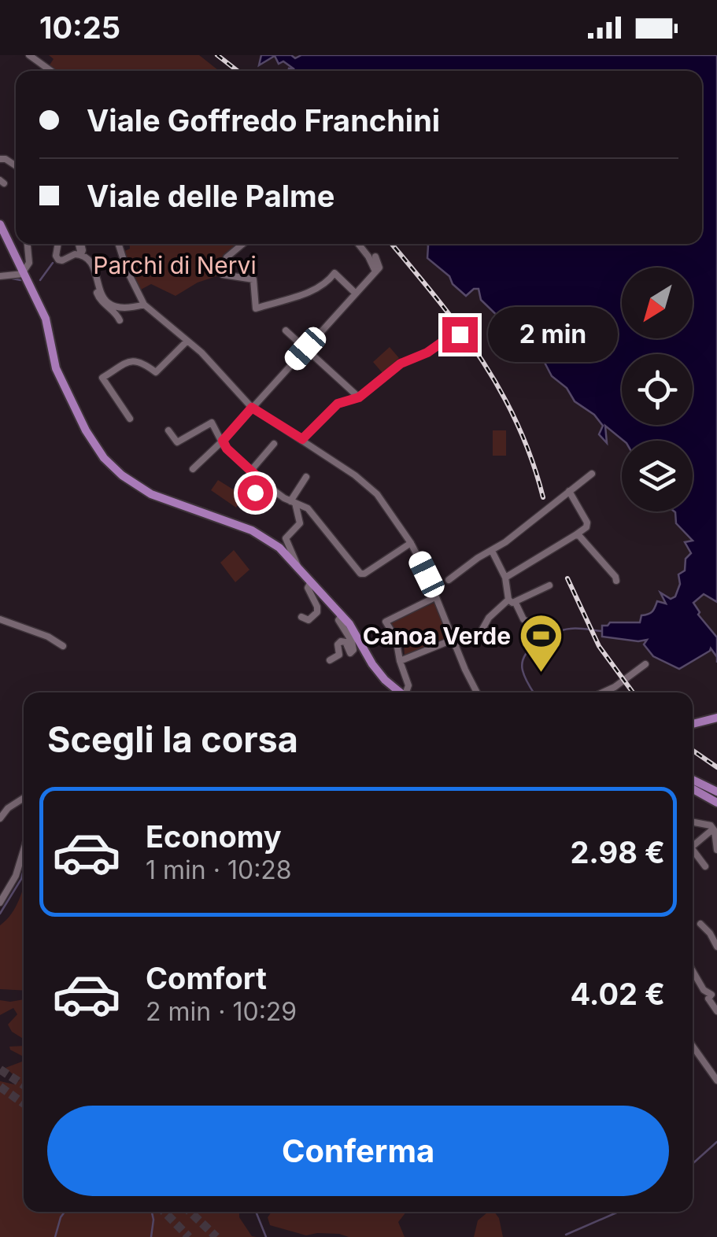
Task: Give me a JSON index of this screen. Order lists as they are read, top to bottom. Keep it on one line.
{"parks":["Parchi di Nervi"],"places":{"sports":["Canoa Verde"]},"north":"bottom left","page":{"status":"10:25","banner":["Viale Goffredo Franchini","Viale delle Palme"],"bubble":"2 min","heading":"Scegli la corsa","list":[{"name":"Economy","note":"1 min · 10:28","value":"2.98 €"},{"name":"Comfort","note":"2 min · 10:29","value":"4.02 €"}],"buttons":"Conferma"}}
